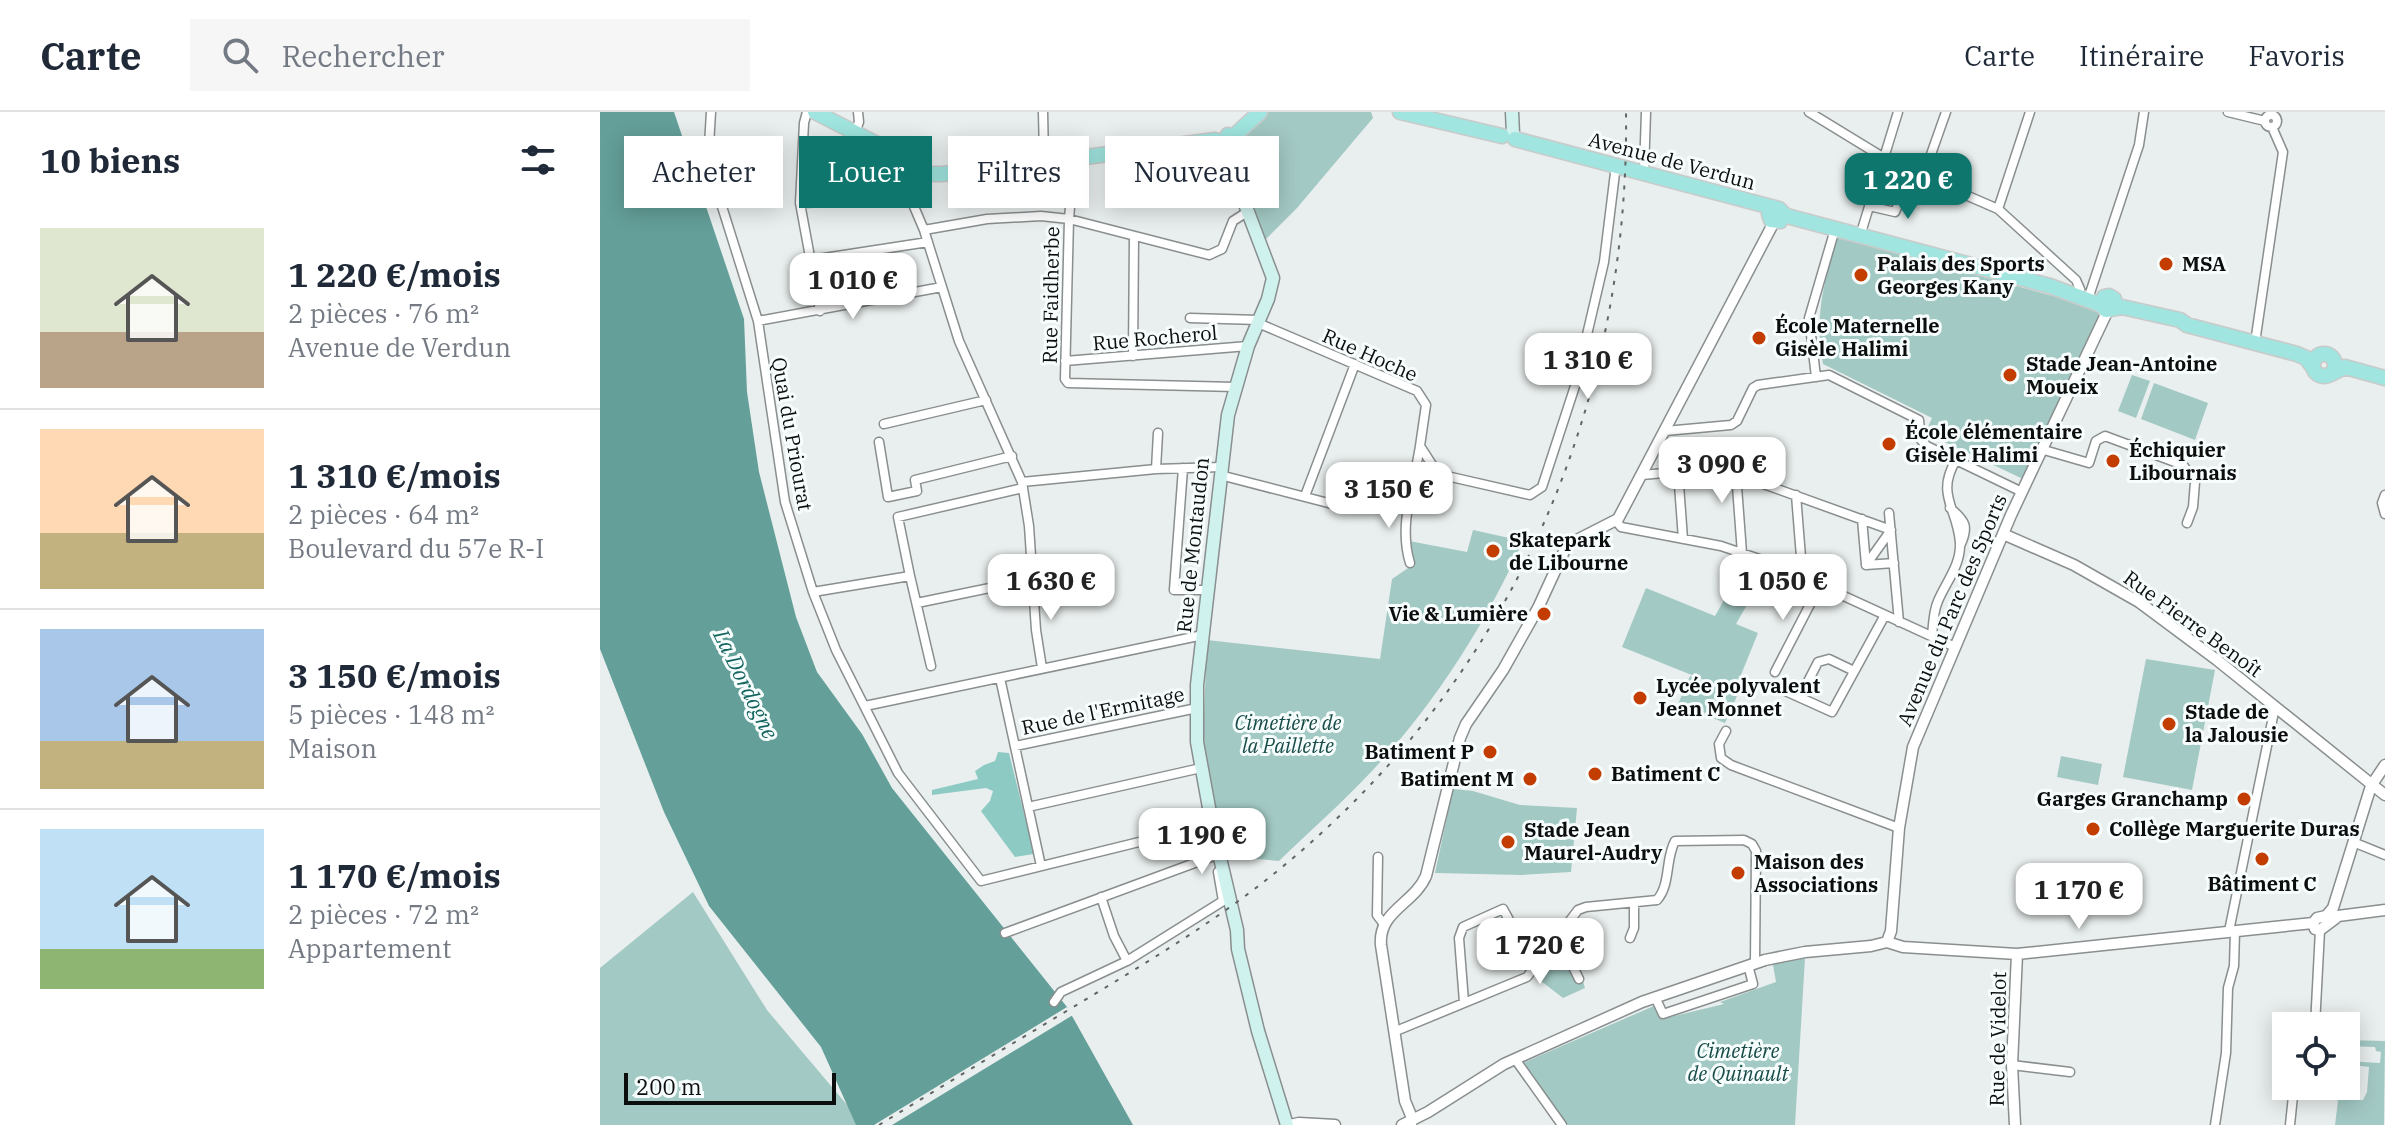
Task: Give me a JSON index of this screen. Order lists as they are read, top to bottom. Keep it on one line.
{"streets":{"main road":["Avenue de Verdun","Rue de Montaudon"],"street":["Rue Faidherbe","Rue Rocherol","Rue Hoche","Quai du Priourat","Avenue du Parc des Sports","Rue Pierre Benoît","Rue de l'Ermitage","Rue de Videlot"]},"crossings":[["Avenue de Verdun","Avenue du Parc des Sports"],["Rue Faidherbe","Rue Rocherol"],["Rue Faidherbe","Rue de Montaudon"],["Rue Rocherol","Rue de Montaudon"],["Rue Hoche","Rue de Montaudon"],["Rue de Montaudon","Rue de l'Ermitage"],["Avenue du Parc des Sports","Rue Pierre Benoît"]],"water":["La Dordogne"],"parks":["Cimetière de la Paillette","Cimetière de Quinault"],"places":["MSA","Palais des Sports Georges Kany","École Maternelle Gisèle Halimi","Stade Jean-Antoine Moueix","École élémentaire Gisèle Halimi","Échiquier Libournais","Skatepark de Libourne","Vie & Lumière","Lycée polyvalent Jean Monnet","Stade de la Jalousie","Batiment P","Batiment C","Batiment M","Garges Granchamp","Collège Marguerite Duras","Stade Jean Maurel-Audry","Bâtiment C","Maison des Associations"],"scale_bar":"200 m","page":{"header":"Carte","search":"Rechercher","nav":["Carte","Itinéraire","Favoris"],"heading":"10 biens","chip":["Acheter","Louer","Filtres","Nouveau"],"price":["1 220 €","1 010 €","1 310 €","3 090 €","3 150 €","1 630 €","1 050 €","1 190 €","1 170 €","1 720 €"],"list":[{"name":"1 220 €/mois","note":"2 pièces · 76 m² · Avenue de Verdun"},{"name":"1 310 €/mois","note":"2 pièces · 64 m² · Boulevard du 57e R-I"},{"name":"3 150 €/mois","note":"5 pièces · 148 m² · Maison"},{"name":"1 170 €/mois","note":"2 pièces · 72 m² · Appartement"}],"scale":"200 m"}}
